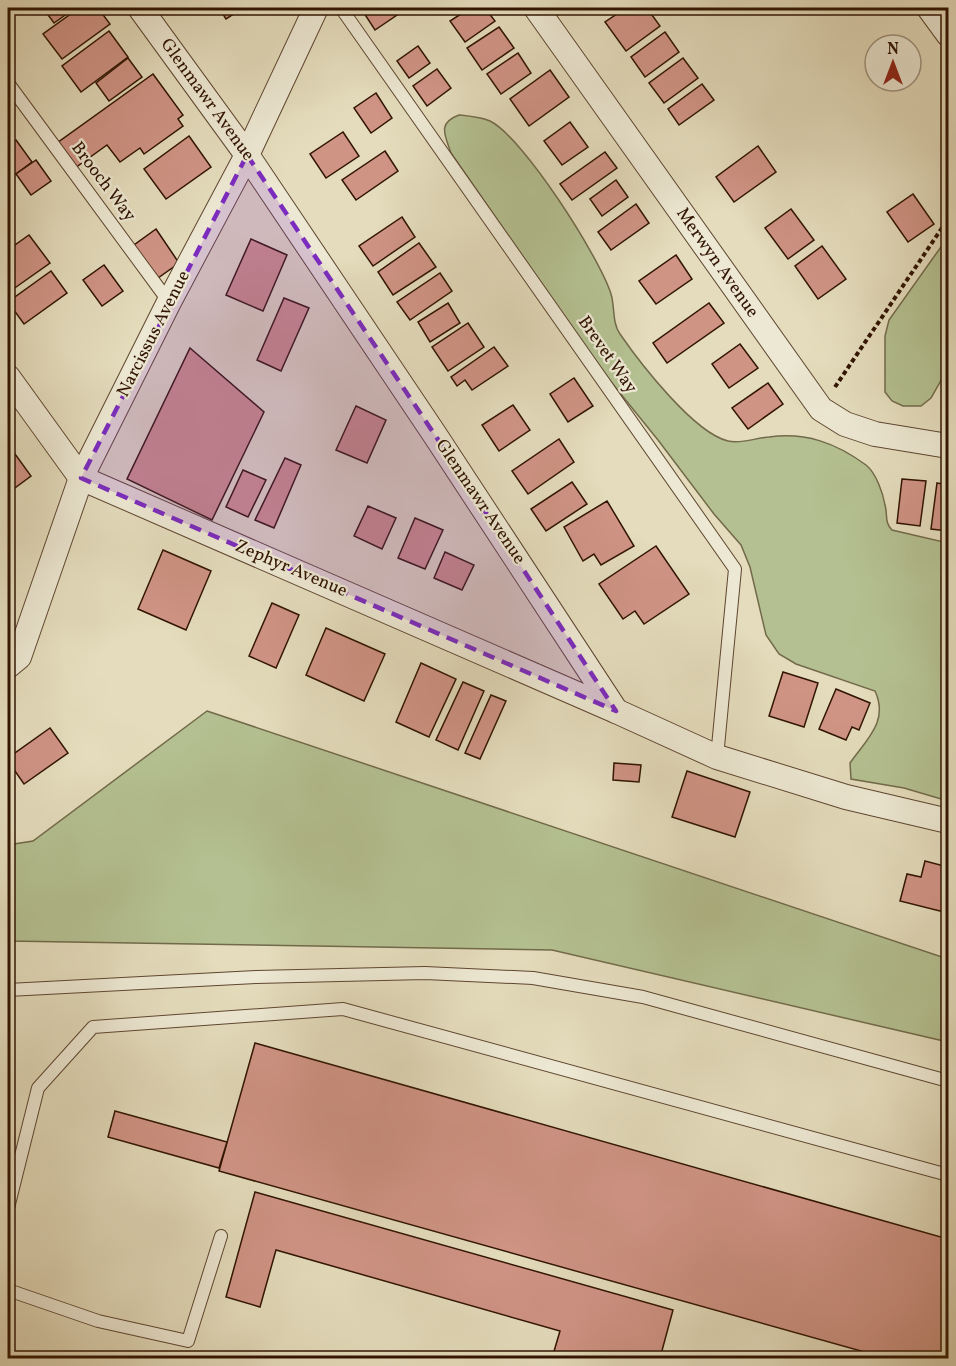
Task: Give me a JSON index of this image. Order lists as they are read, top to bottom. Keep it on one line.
{"streets":{"street":["Glenmawr Avenue","Merwyn Avenue","Narcissus Avenue","Zephyr Avenue"],"lane":["Brooch Way","Brevet Way"]},"crossings":[["Glenmawr Avenue","Narcissus Avenue"],["Glenmawr Avenue","Zephyr Avenue"],["Brooch Way","Narcissus Avenue"],["Narcissus Avenue","Zephyr Avenue"]],"north":"top"}
